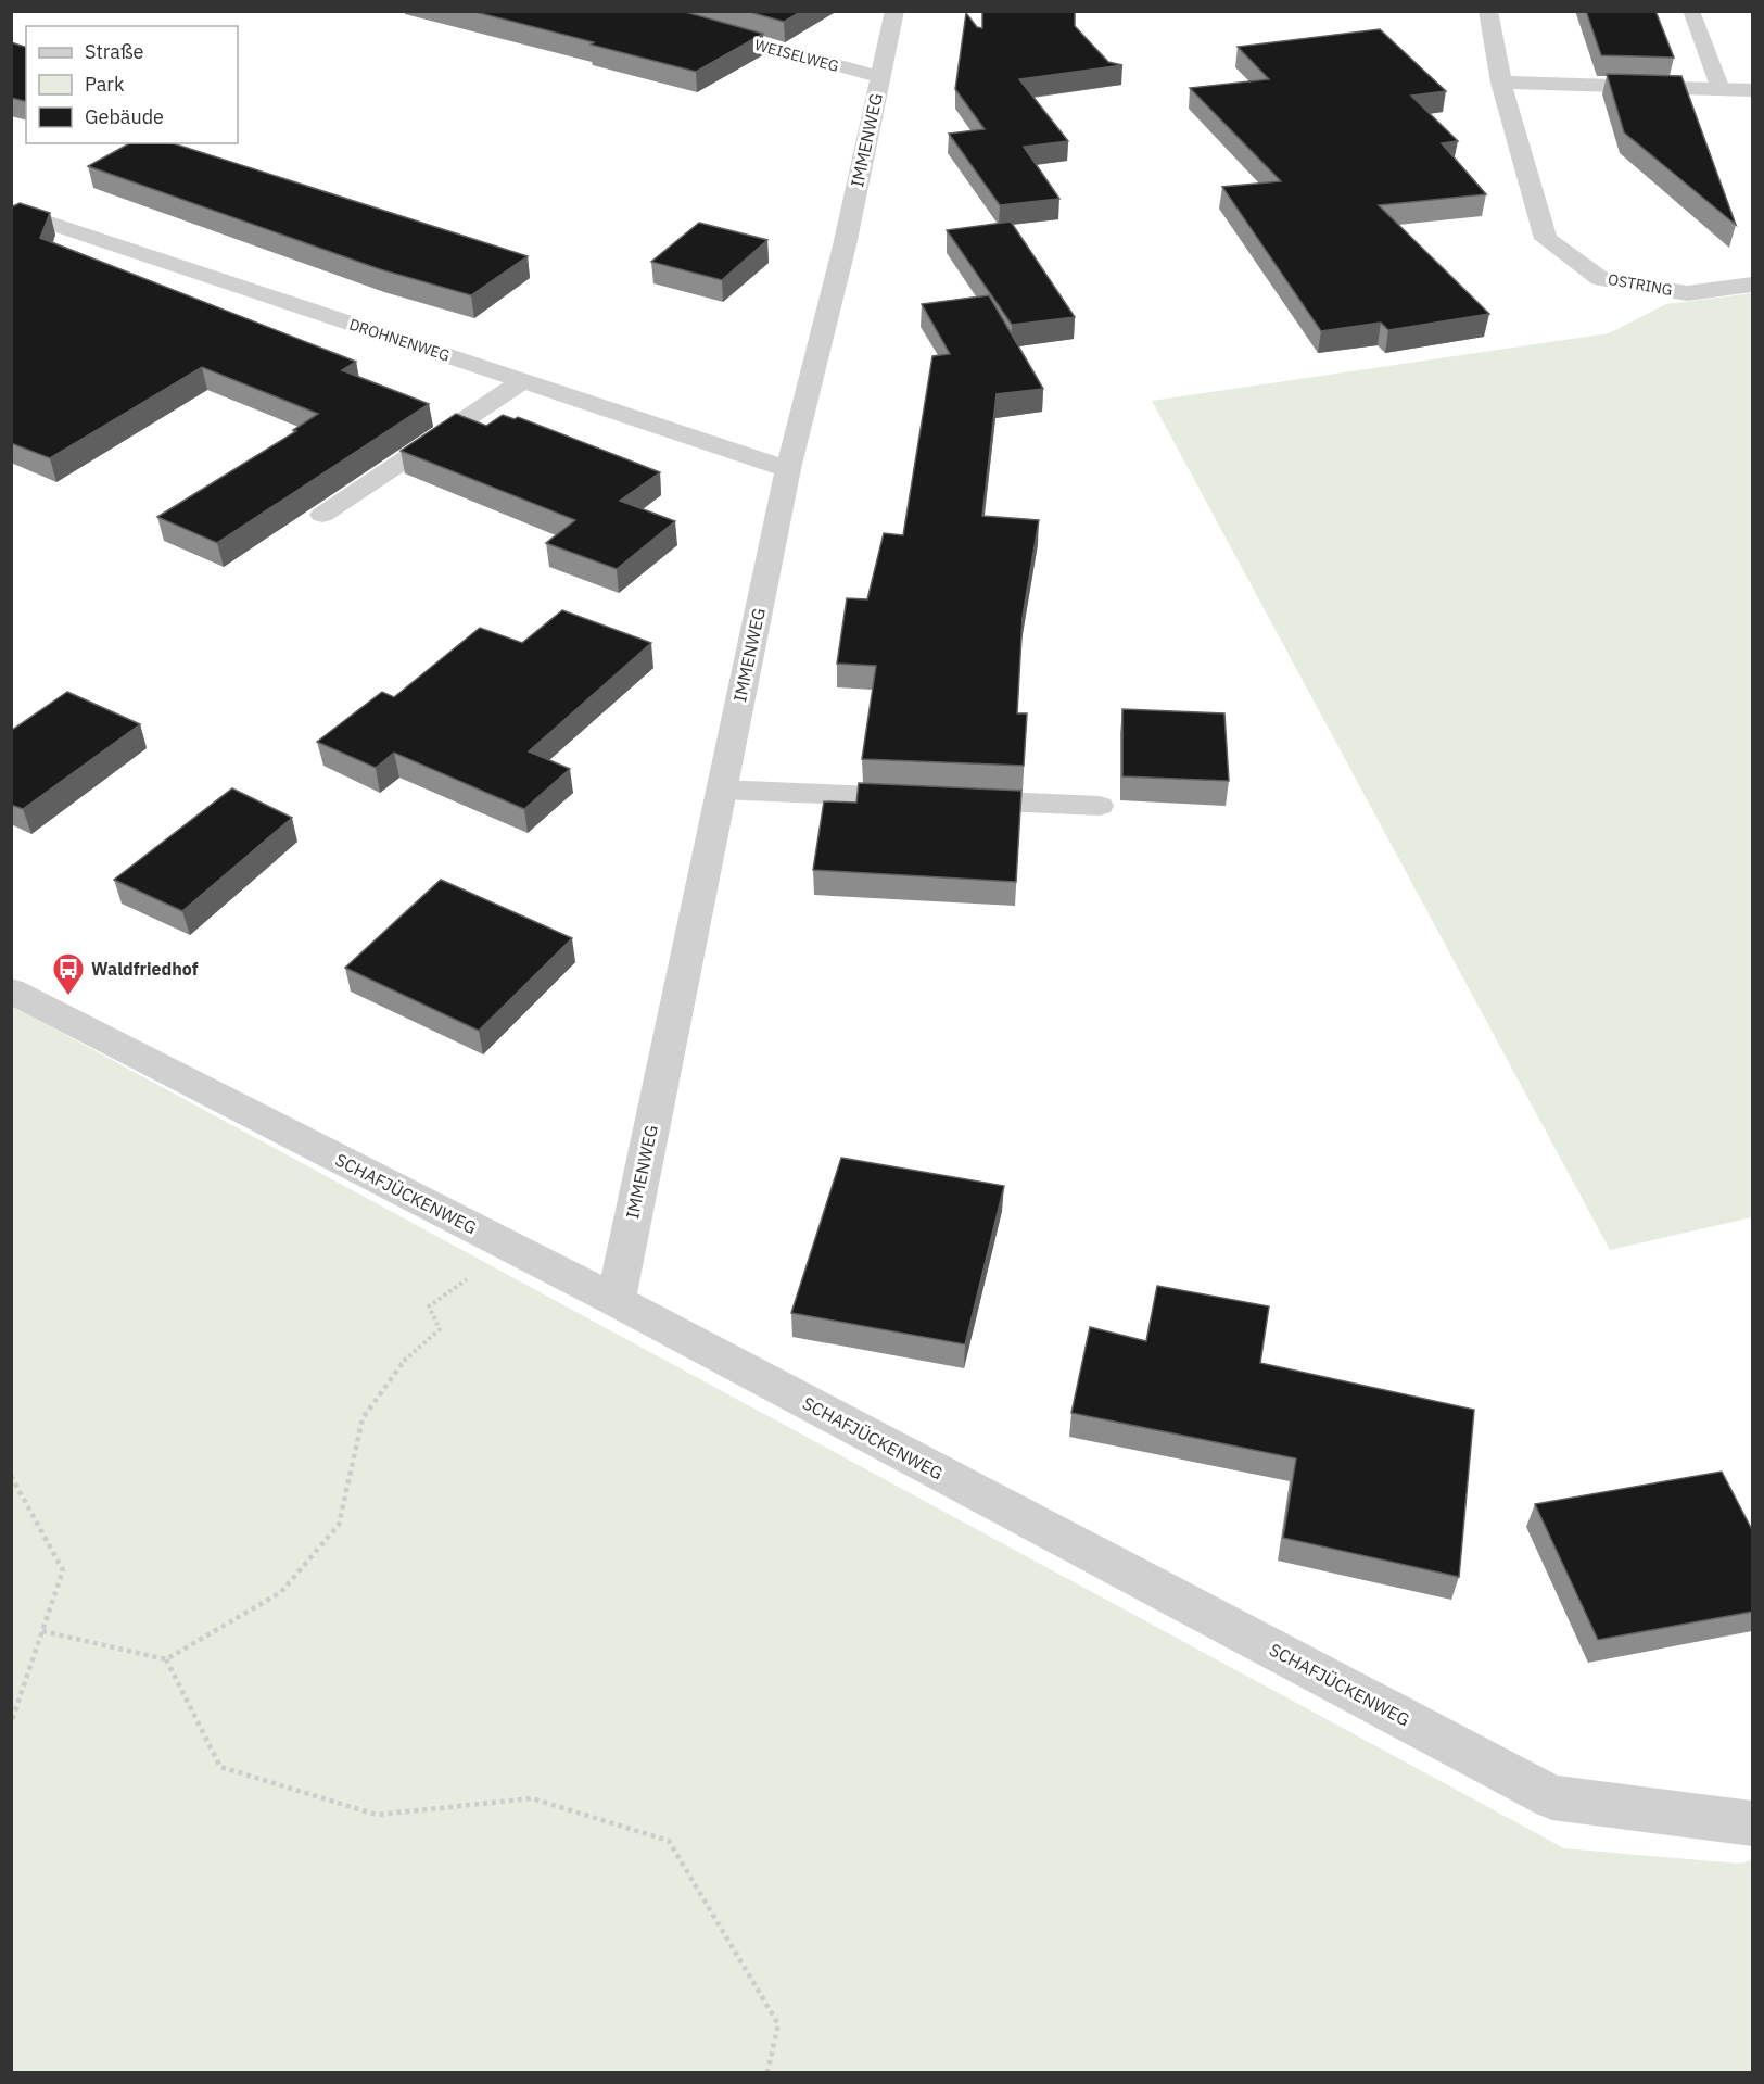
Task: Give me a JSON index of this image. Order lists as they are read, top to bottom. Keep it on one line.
{"streets":{"street":["WEISELWEG","IMMENWEG","OSTRING","DROHNENWEG","SCHAFJÜCKENWEG"]},"crossings":[["WEISELWEG","IMMENWEG"],["IMMENWEG","DROHNENWEG"],["IMMENWEG","SCHAFJÜCKENWEG"]],"places":{"bus stop":["Waldfriedhof"]},"legend":["Straße","Park","Gebäude"]}
